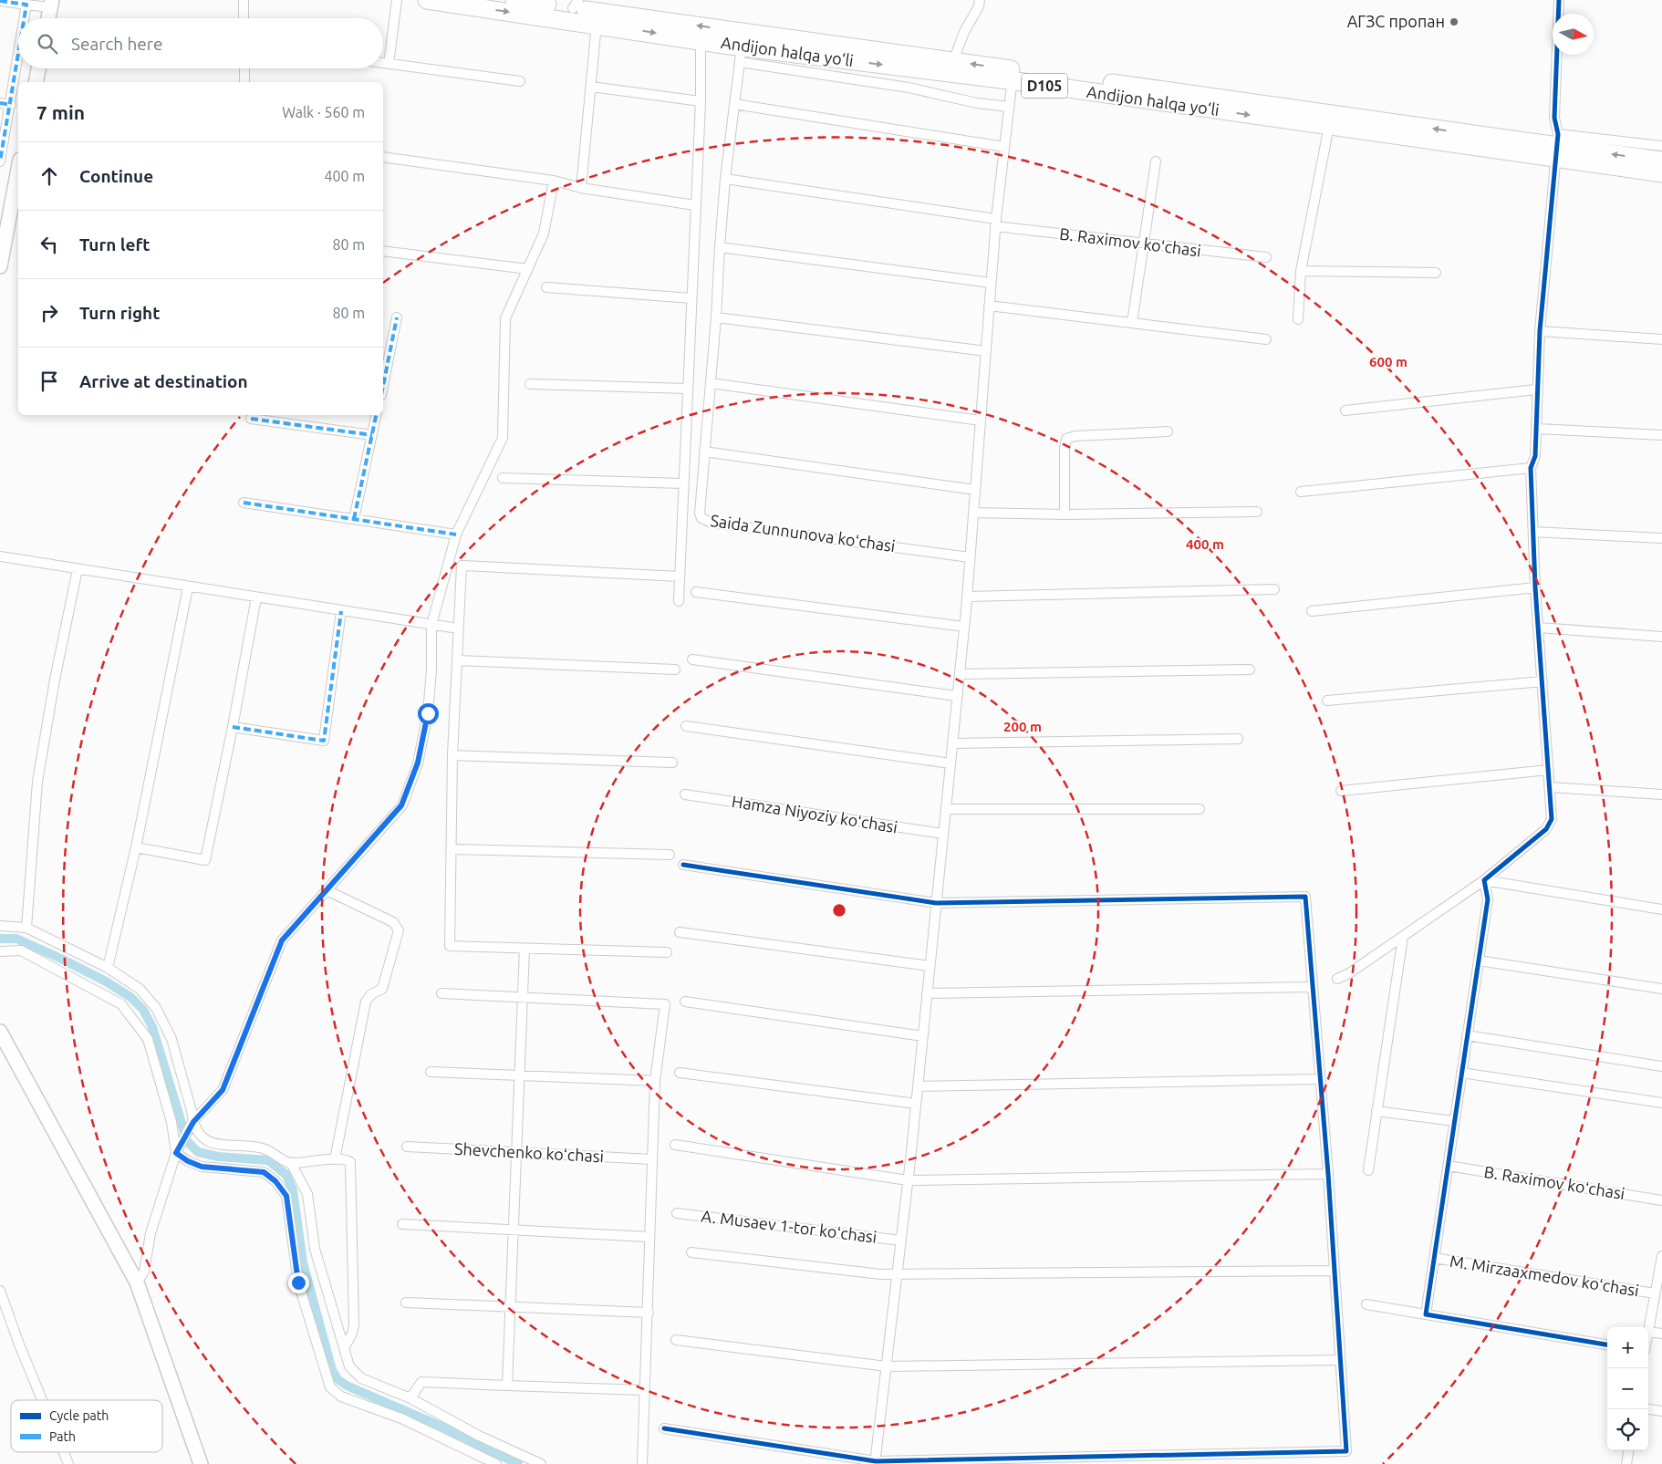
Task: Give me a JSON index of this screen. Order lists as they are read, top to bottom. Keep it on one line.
{"streets":{"highway":["Andijon halqa yo‘li","D105"],"street":["B. Raximov koʻchasi","Saida Zunnunova koʻchasi","Hamza Niyoziy koʻchasi","Shevchenko koʻchasi","A. Musaev 1-tor koʻchasi","M. Mirzaaxmedov koʻchasi"]},"places":["АГЗС пропан"],"legend":["Cycle path","Path"],"north":"right","page":{"search":"Search here","heading":["7 min","Walk · 560 m"],"list":[["Continue","400 m"],["Turn left","80 m"],["Turn right","80 m"],"Arrive at destination"],"map_buttons":["+","−"]},"rings":["600 m","400 m","200 m"]}
